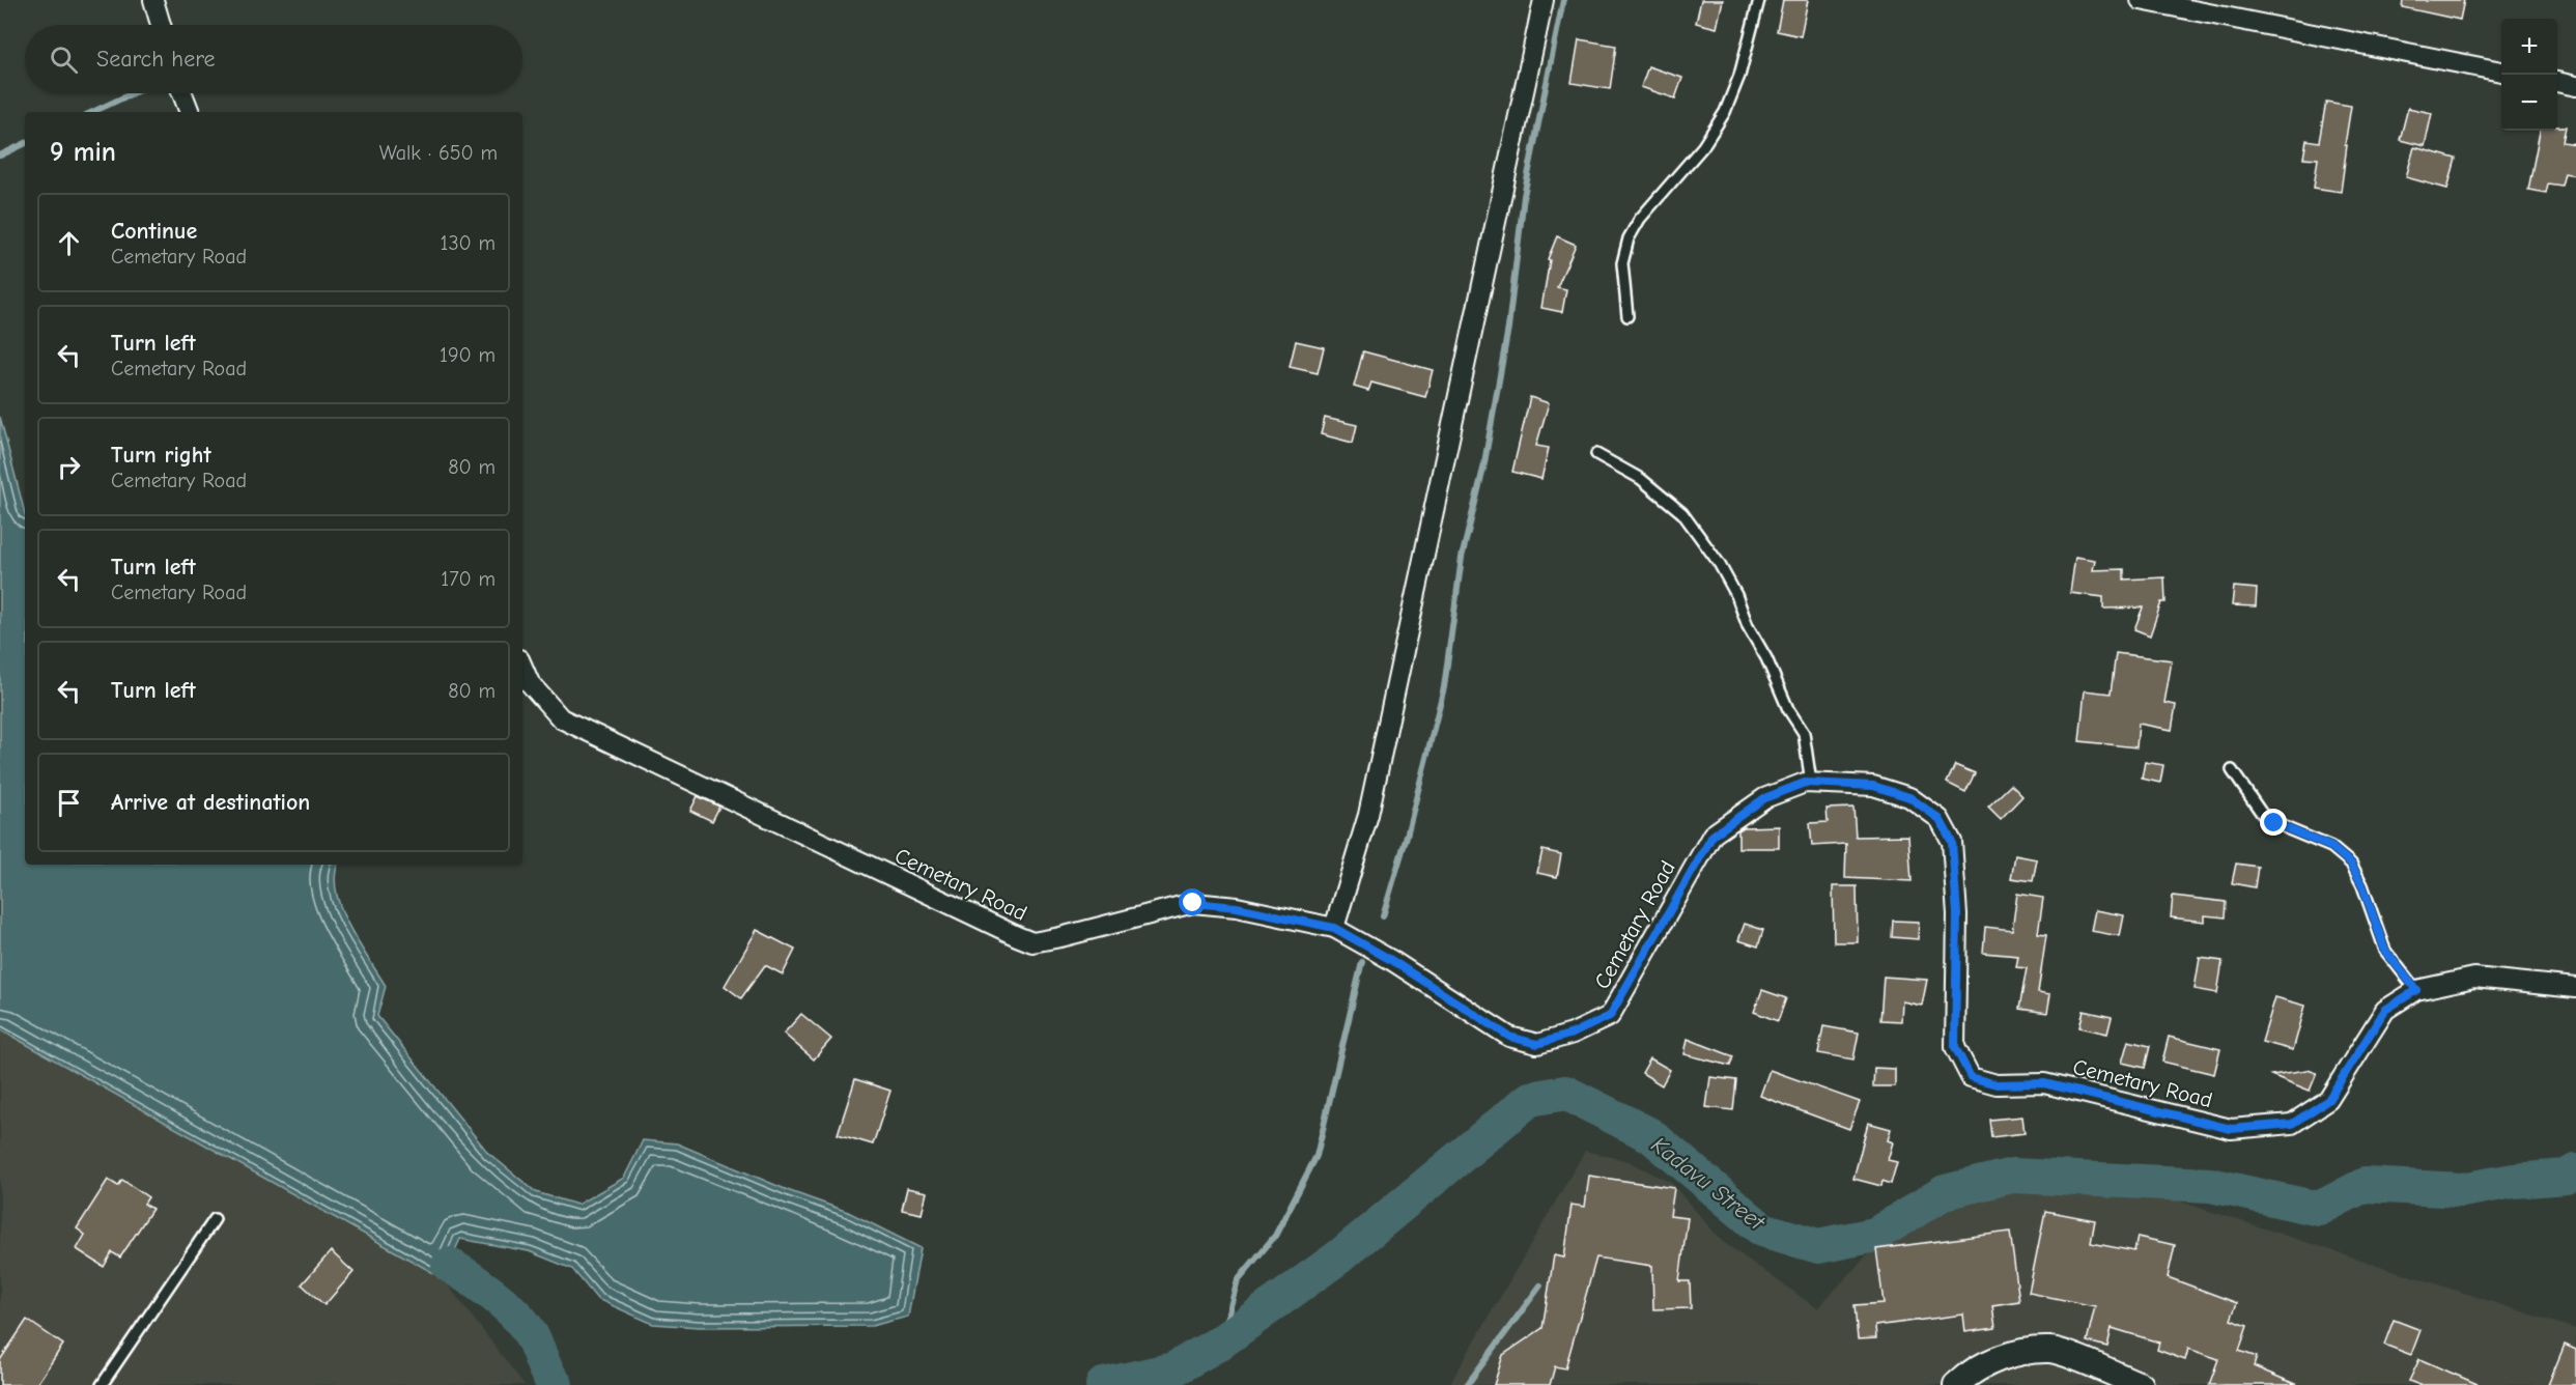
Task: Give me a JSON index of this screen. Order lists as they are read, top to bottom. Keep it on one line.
{"streets":{"street":["Cemetary Road"]},"water":["Kadavu Street"],"page":{"map_buttons":["+","−"],"search":"Search here","heading":["9 min","Walk · 650 m"],"list":[["Continue","Cemetary Road","130 m"],["Turn left","Cemetary Road","190 m"],["Turn right","Cemetary Road","80 m"],["Turn left","Cemetary Road","170 m"],["Turn left","80 m"],"Arrive at destination"]}}
